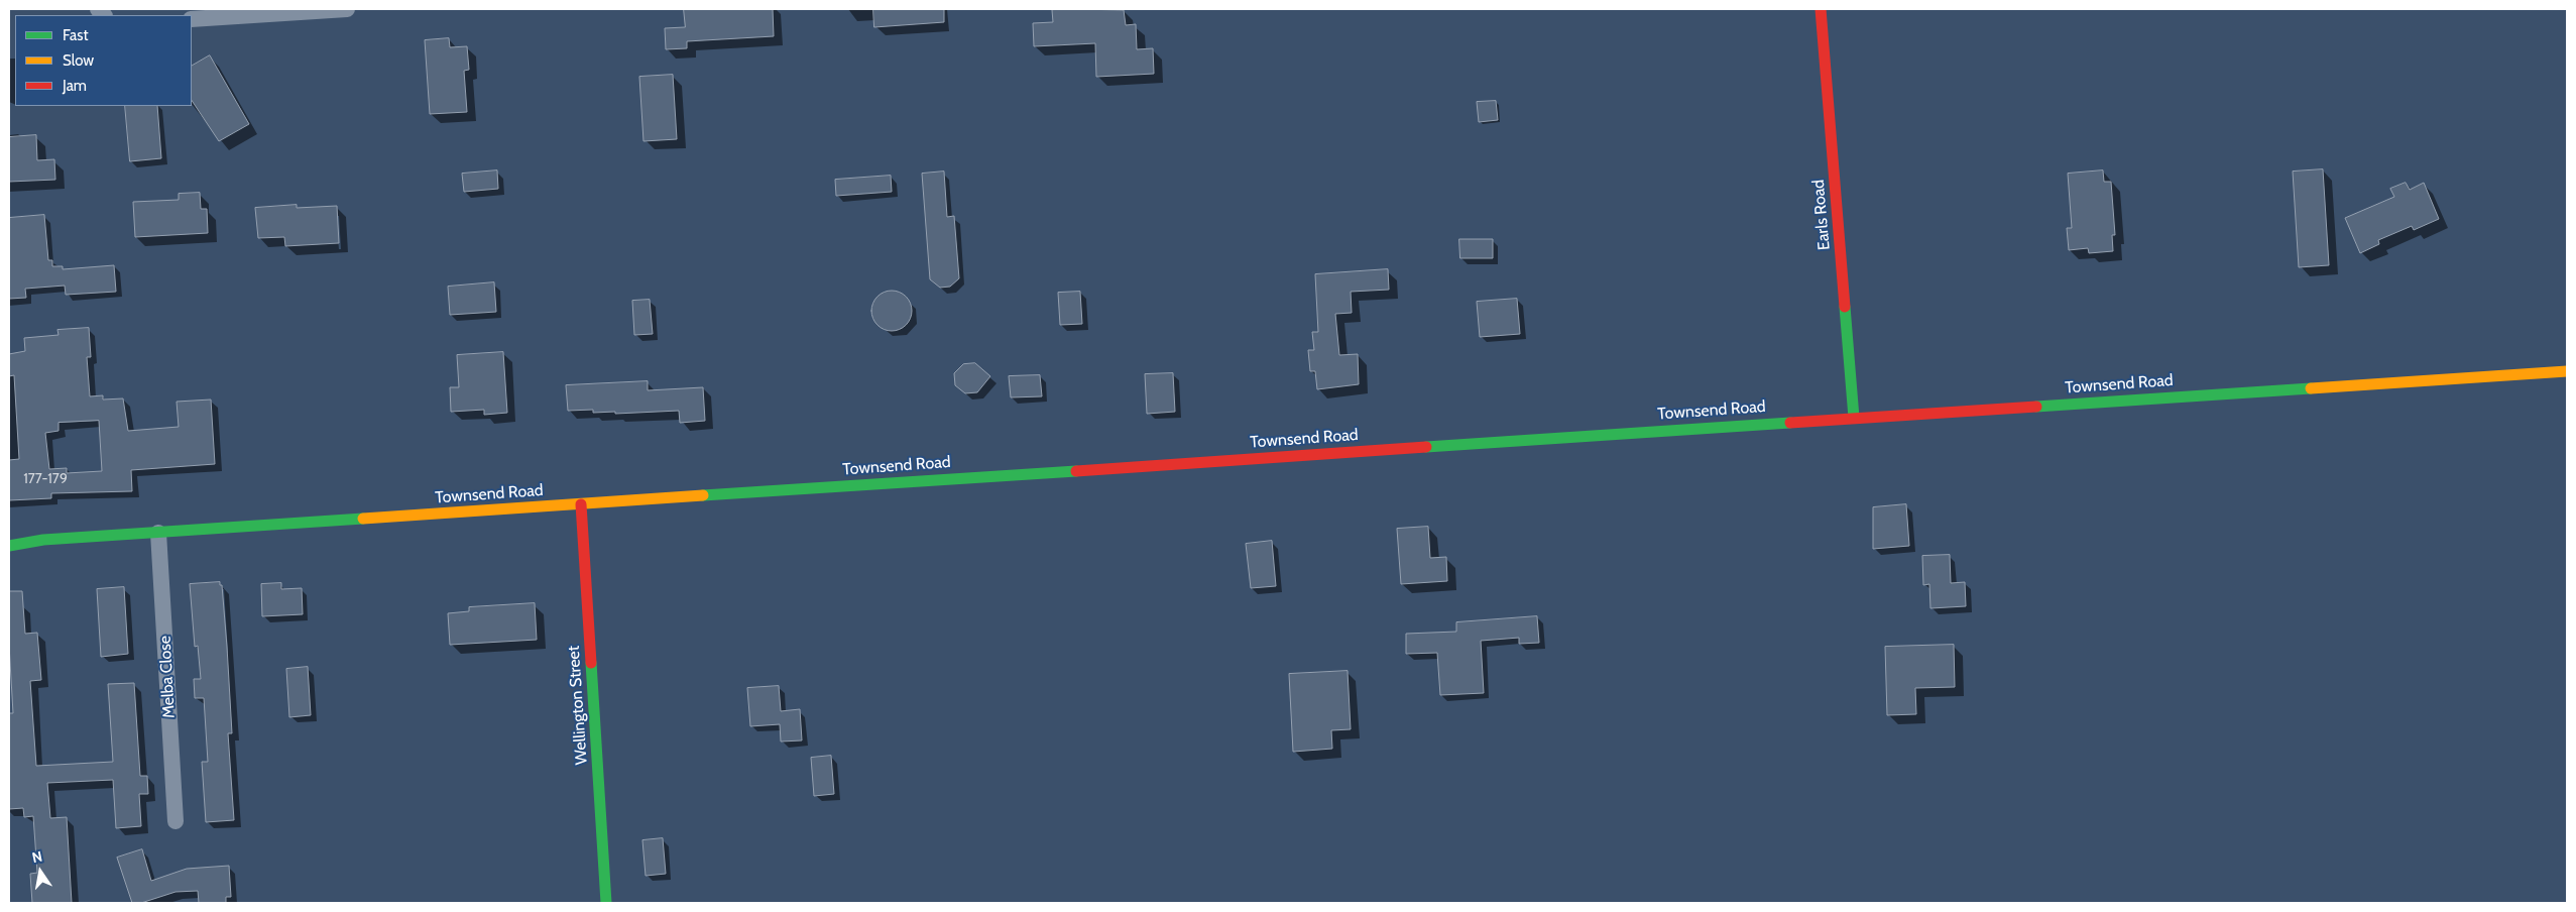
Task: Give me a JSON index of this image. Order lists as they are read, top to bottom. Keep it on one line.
{"streets":{"street":["Earls Road","Townsend Road","Melba Close","Wellington Street"]},"crossings":[["Earls Road","Townsend Road"],["Townsend Road","Melba Close"],["Townsend Road","Wellington Street"]],"house_numbers":["177-179"],"legend":["Fast","Slow","Jam"],"north":"top"}
